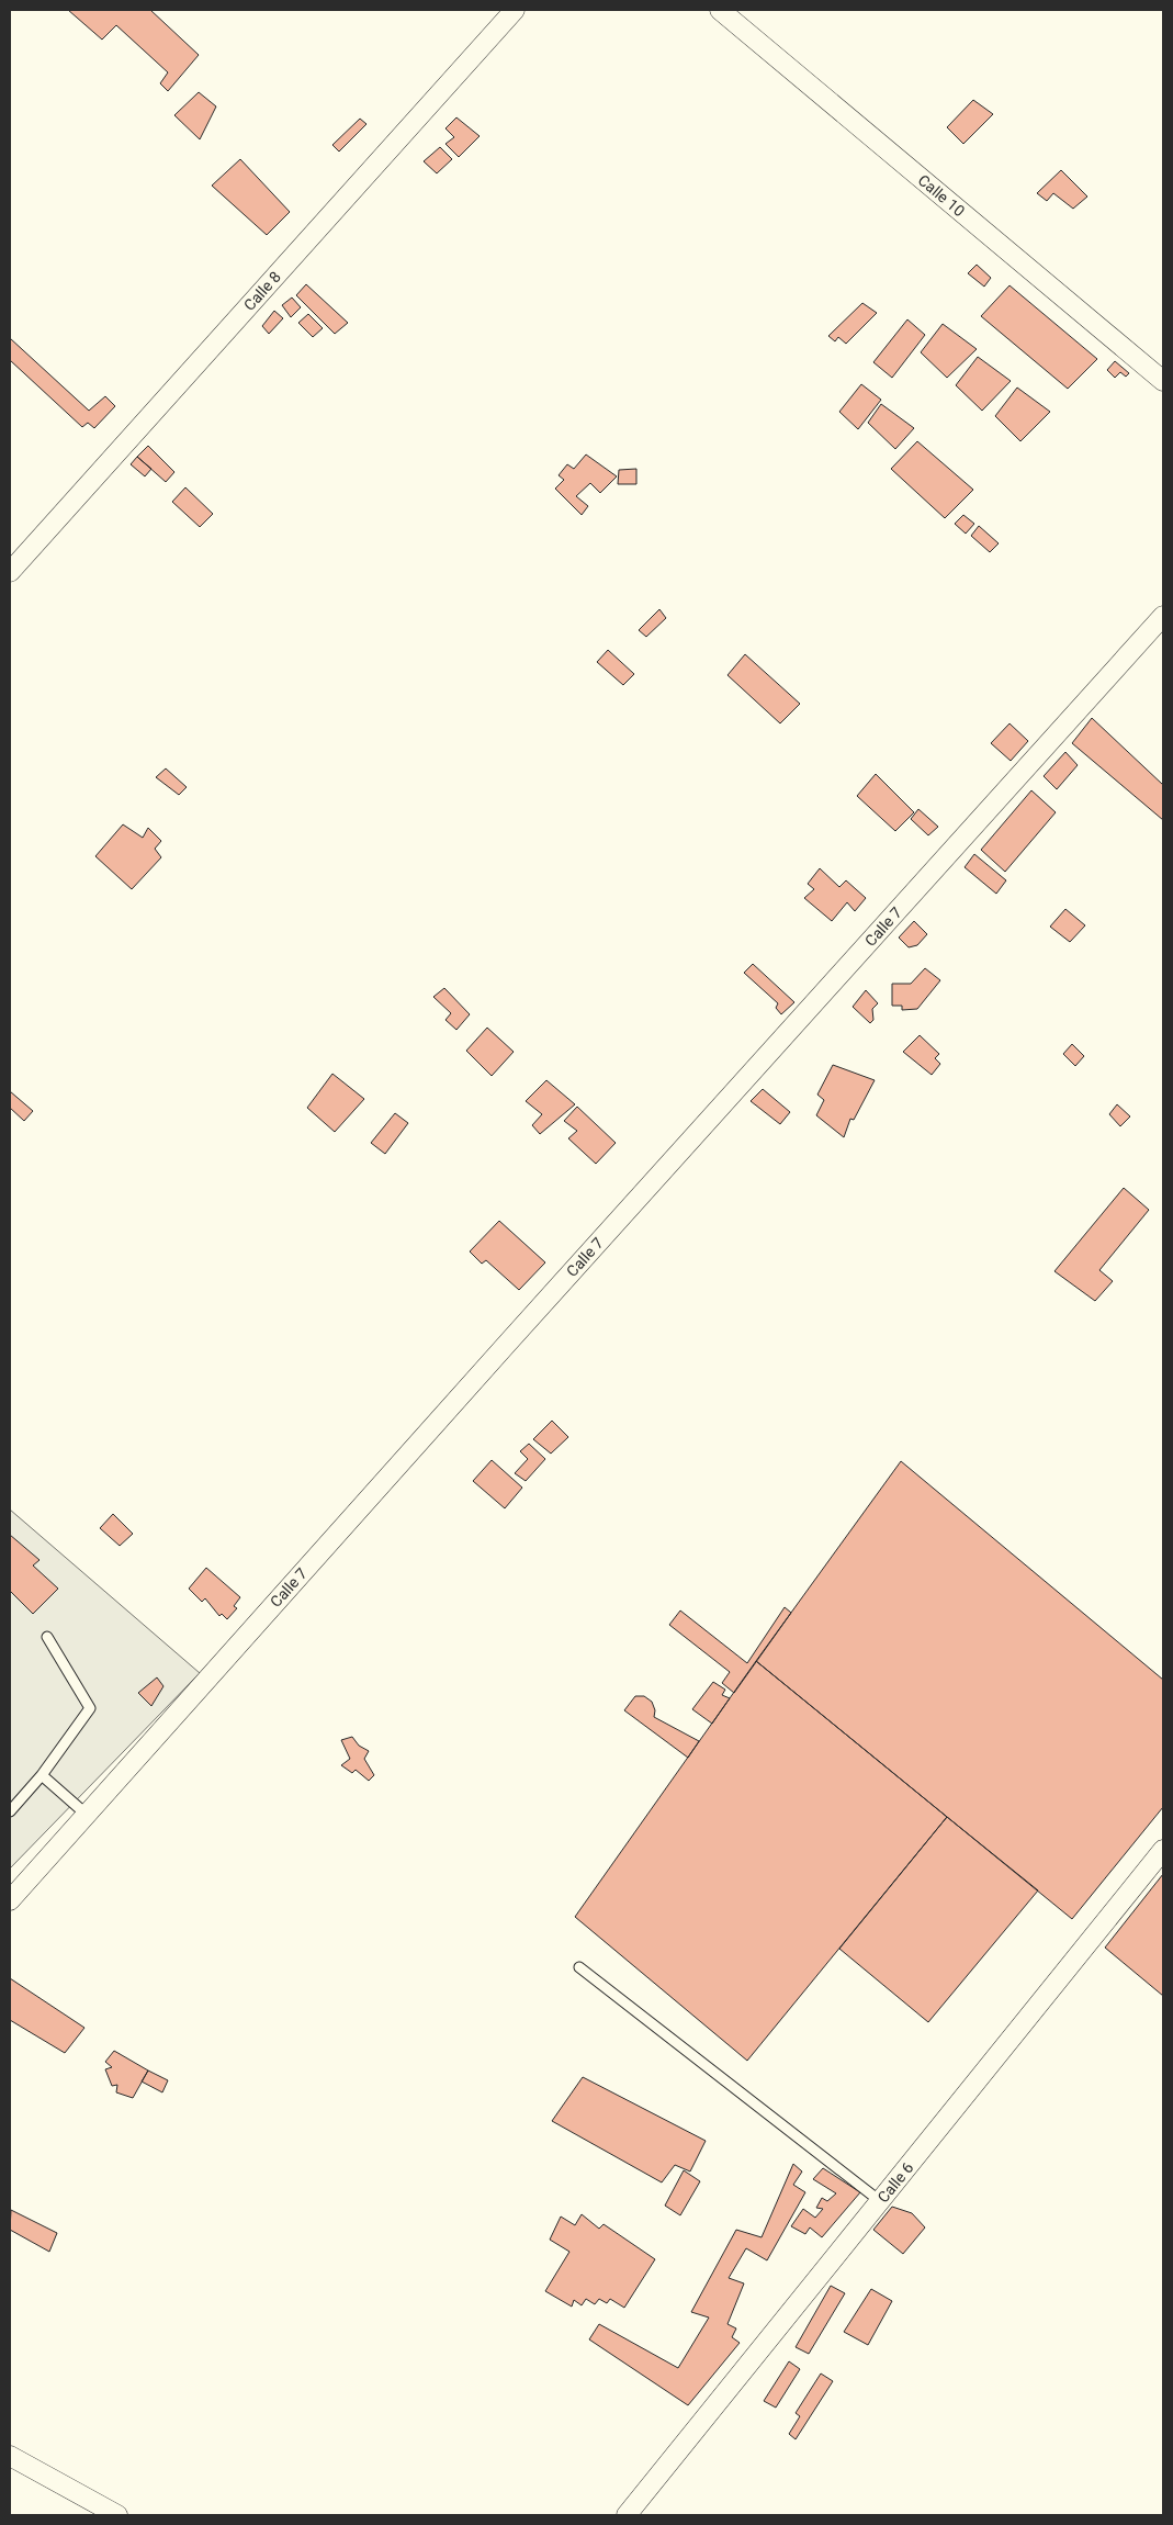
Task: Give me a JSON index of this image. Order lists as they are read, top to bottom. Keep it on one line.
{"streets":{"street":["Calle 10","Calle 8","Calle 7","Calle 6"]}}
